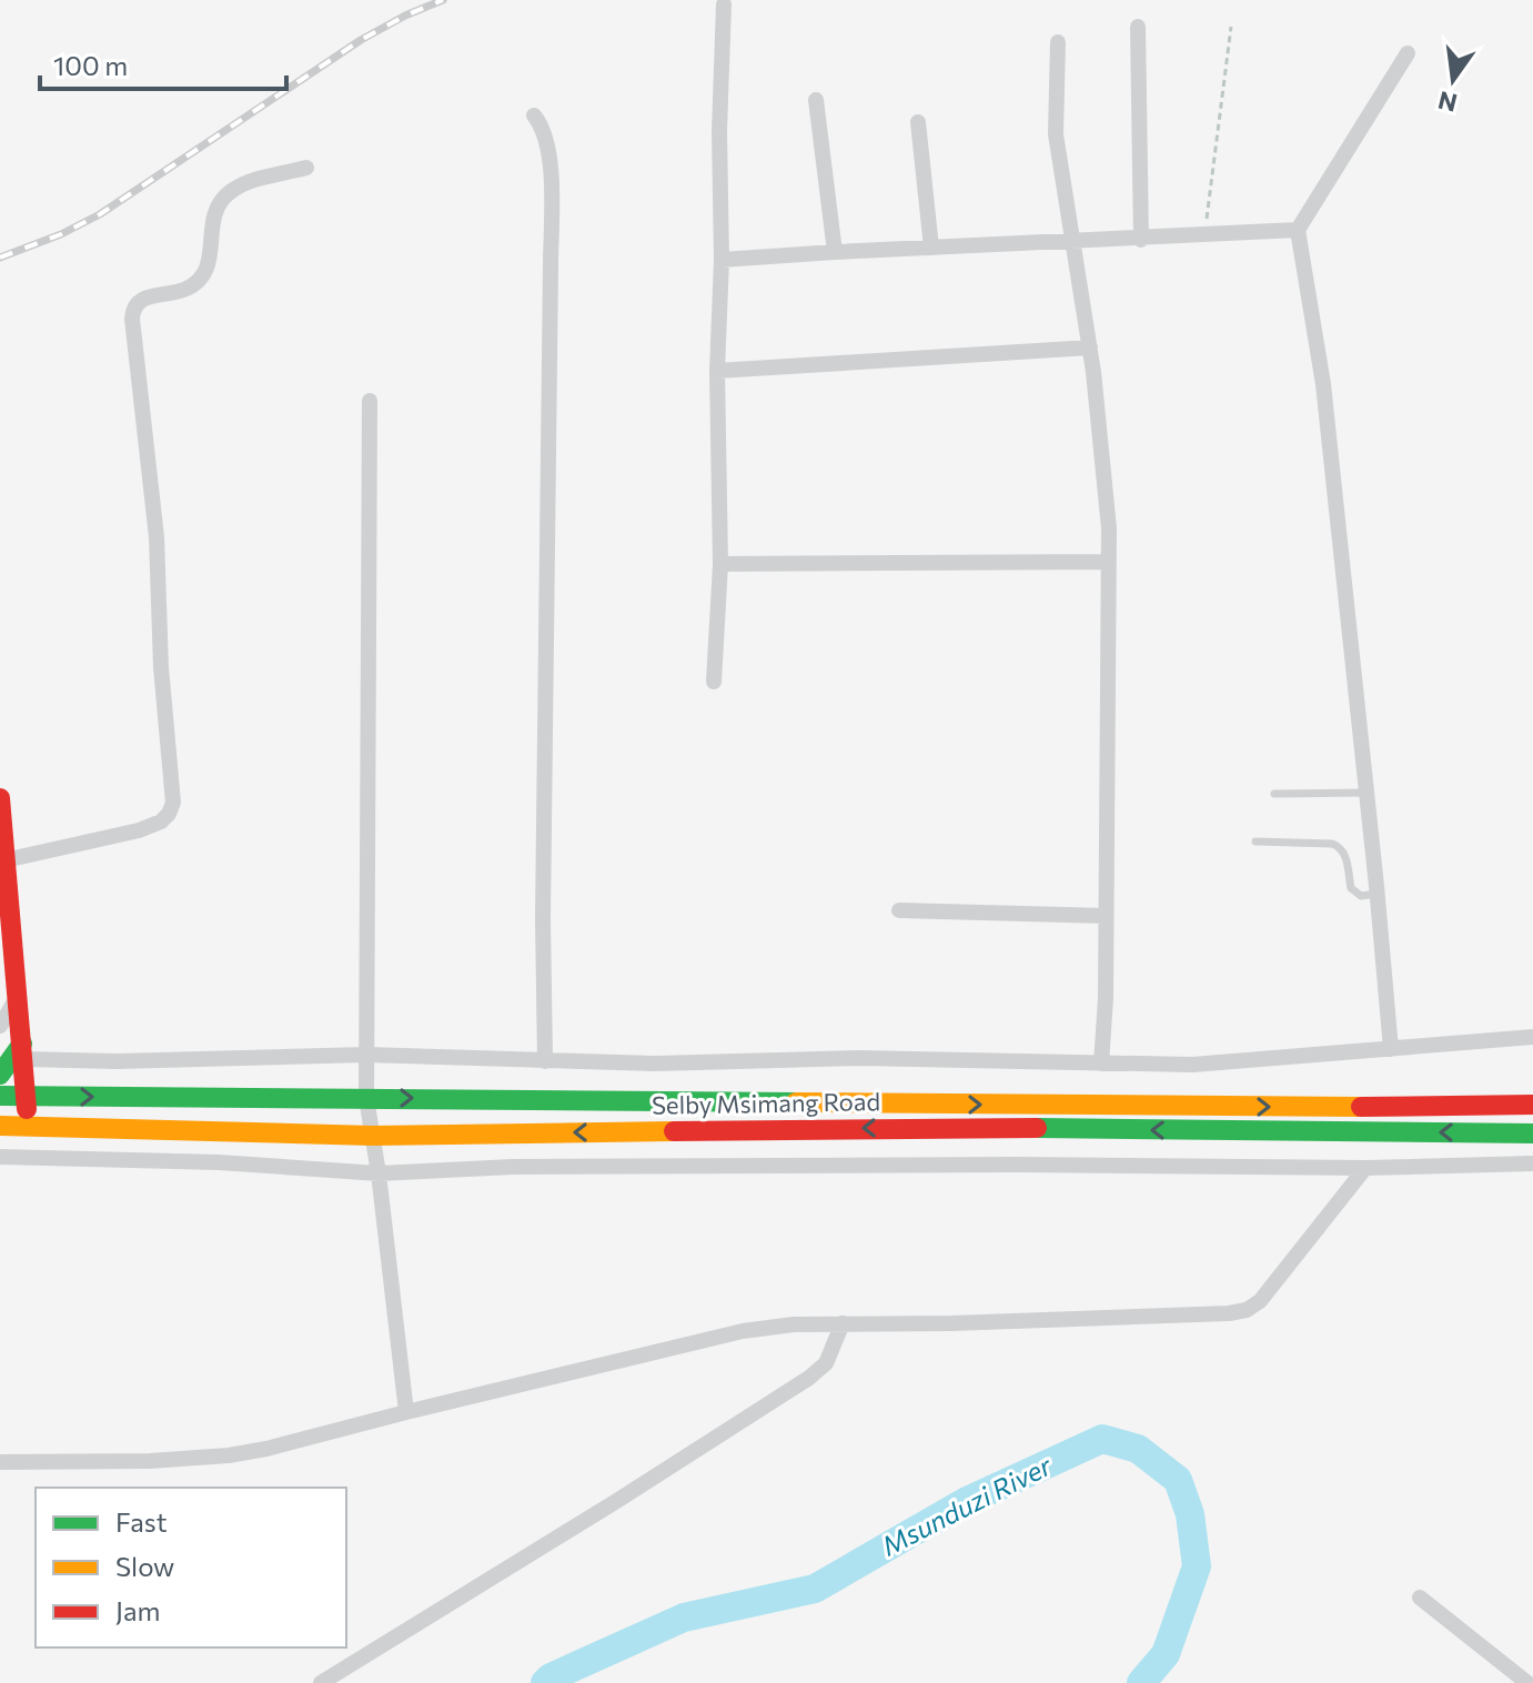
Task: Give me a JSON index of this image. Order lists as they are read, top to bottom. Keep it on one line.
{"streets":{"main road":["Selby Msimang Road"]},"water":["Msunduzi River"],"legend":["Fast","Slow","Jam"],"scale_bar":"100 m","north":"bottom"}
